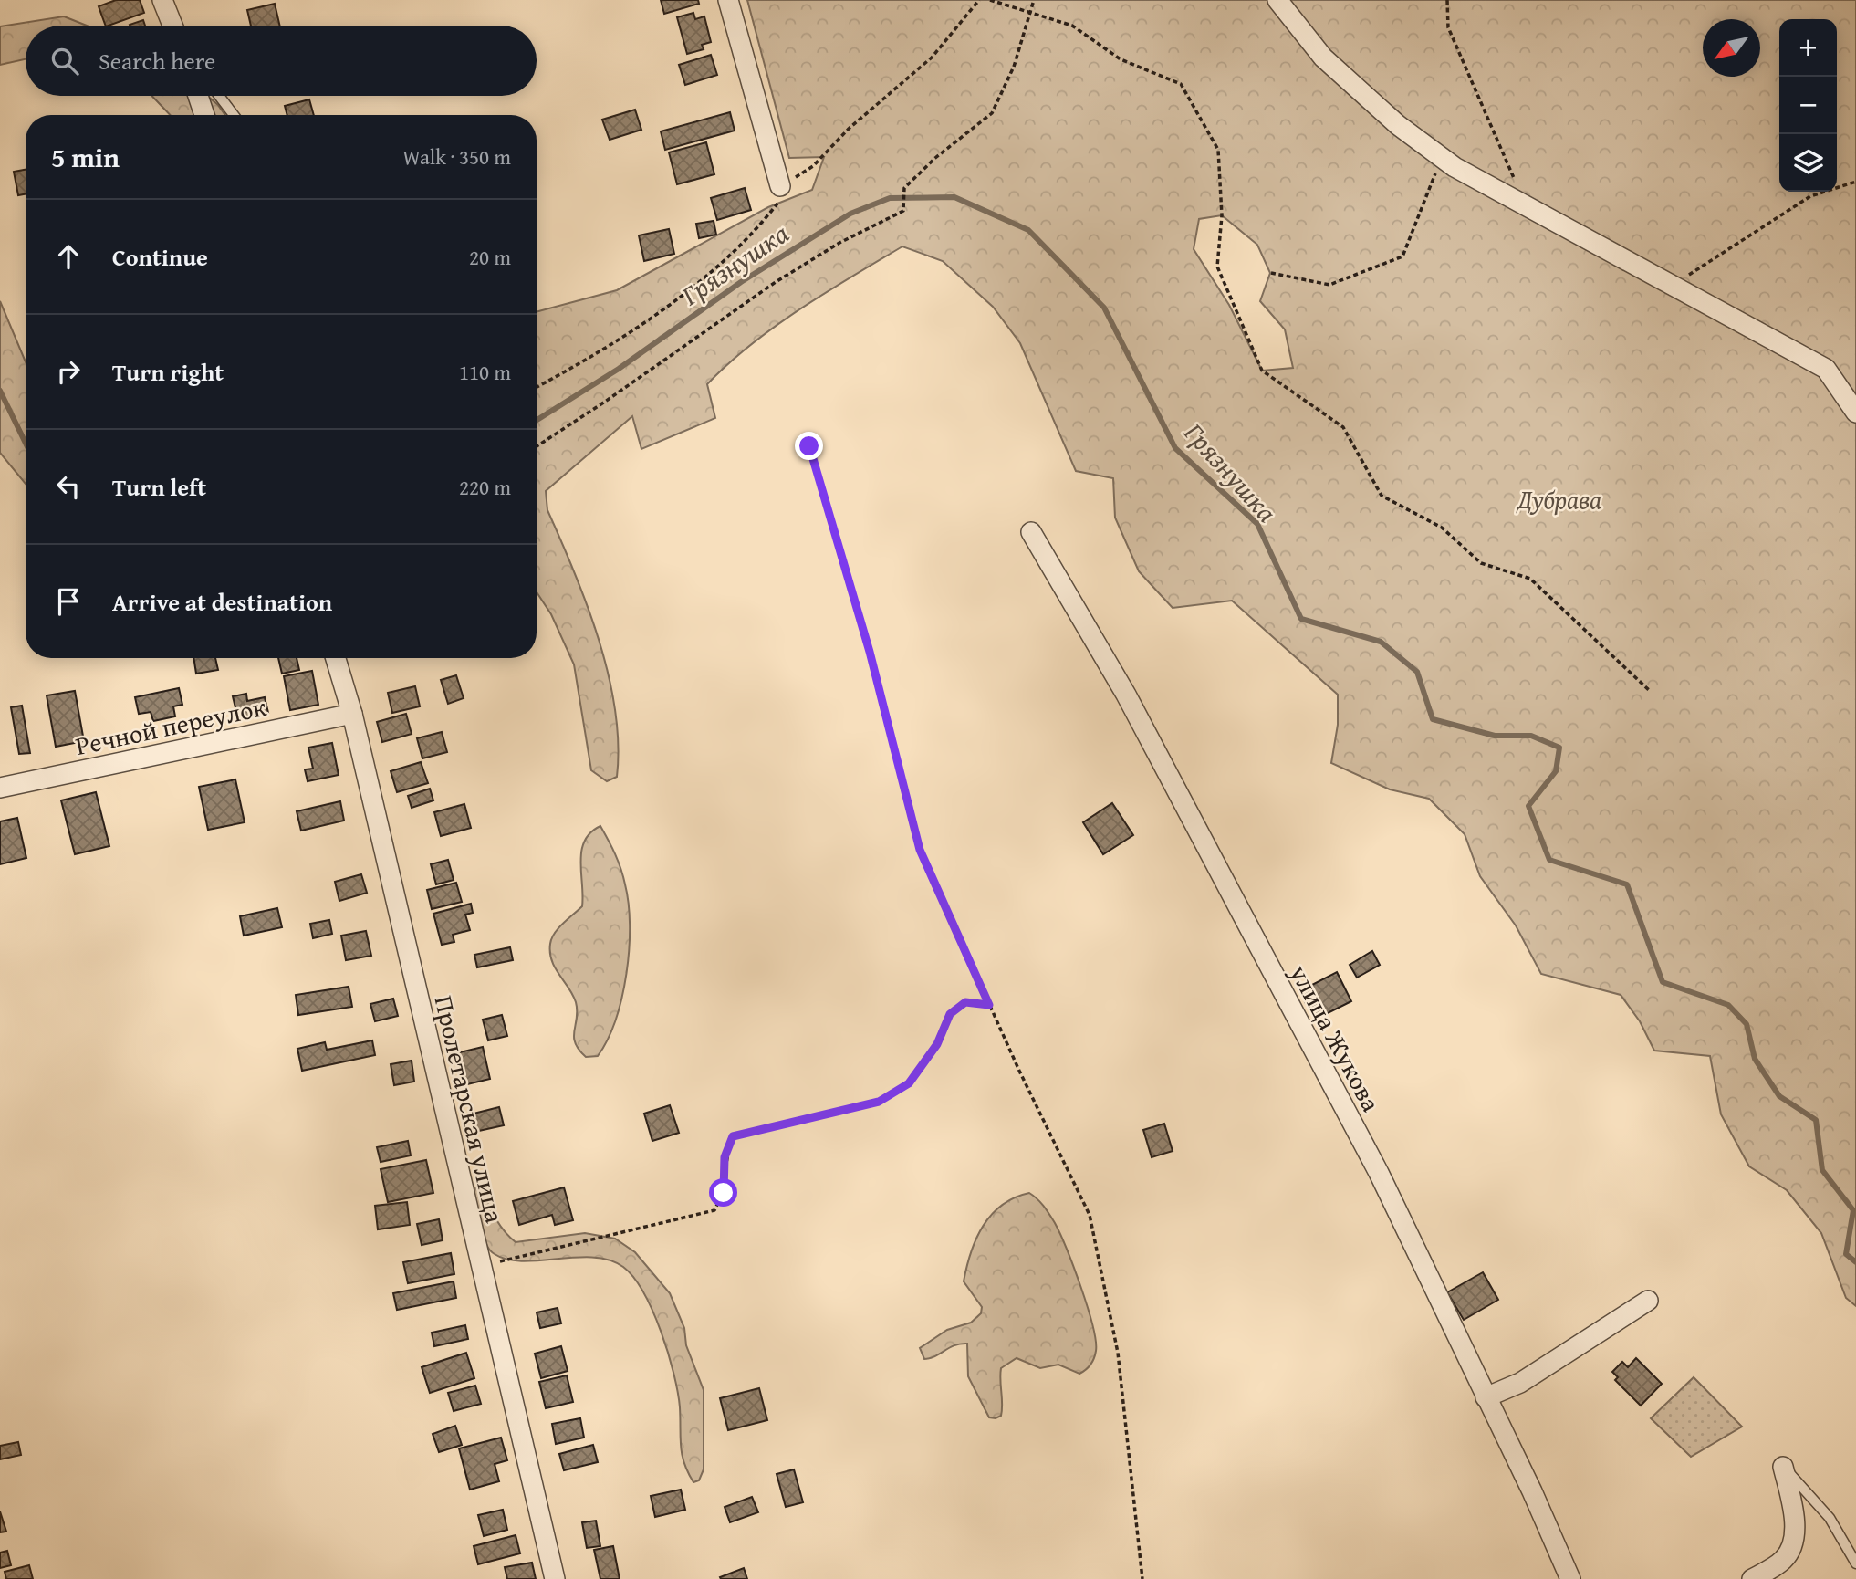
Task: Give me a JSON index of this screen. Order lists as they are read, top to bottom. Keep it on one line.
{"streets":{"street":["Речной переулок","улица Жукова","Пролетарская улица"]},"crossings":[["Речной переулок","Пролетарская улица"]],"water":["Грязнушка"],"parks":["Дубрава"],"north":"bottom left","page":{"map_buttons":["+","−"],"search":"Search here","heading":["5 min","Walk · 350 m"],"list":[["Continue","20 m"],["Turn right","110 m"],["Turn left","220 m"],"Arrive at destination"]}}
